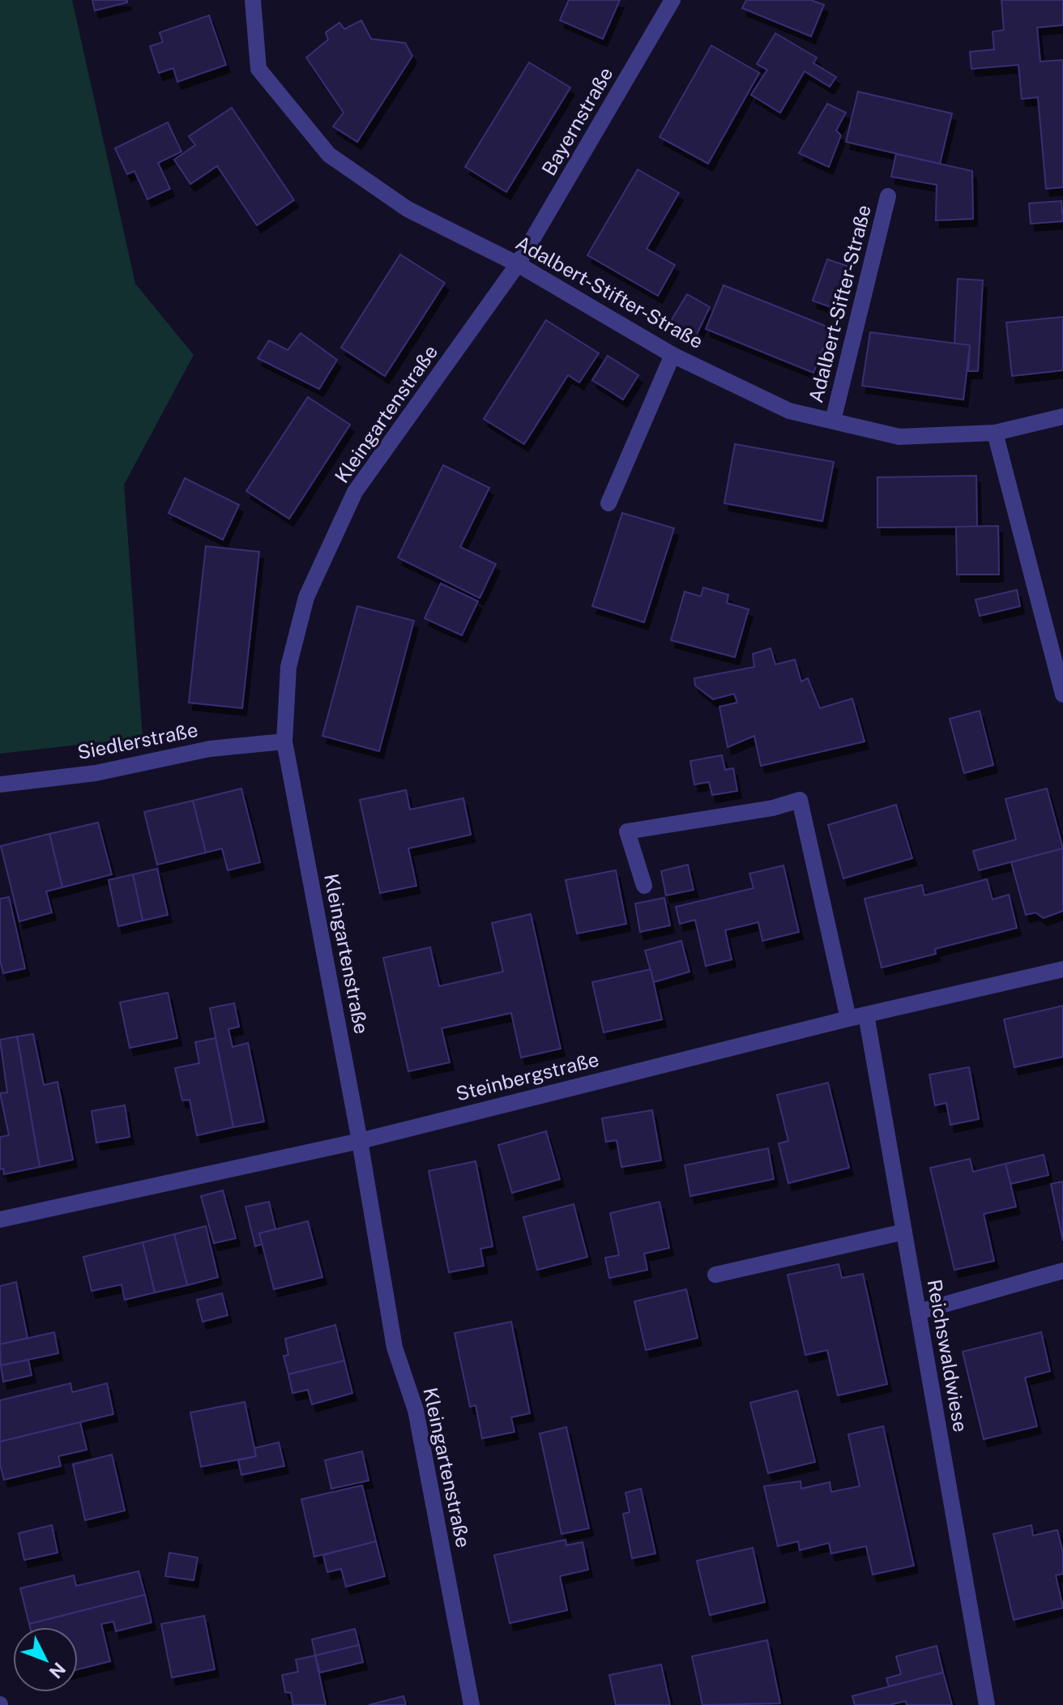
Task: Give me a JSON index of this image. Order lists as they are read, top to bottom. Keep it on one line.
{"streets":{"street":["Bayernstraße","Adalbert-Stifter-Straße","Adalbert-Sifter-Straße","Kleingartenstraße","Siedlerstraße","Steinbergstraße","Reichswaldwiese"]},"crossings":[["Bayernstraße","Adalbert-Stifter-Straße"],["Bayernstraße","Kleingartenstraße"],["Adalbert-Stifter-Straße","Adalbert-Sifter-Straße"],["Adalbert-Stifter-Straße","Kleingartenstraße"],["Kleingartenstraße","Siedlerstraße"],["Kleingartenstraße","Steinbergstraße"],["Steinbergstraße","Reichswaldwiese"]],"north":"bottom right"}
